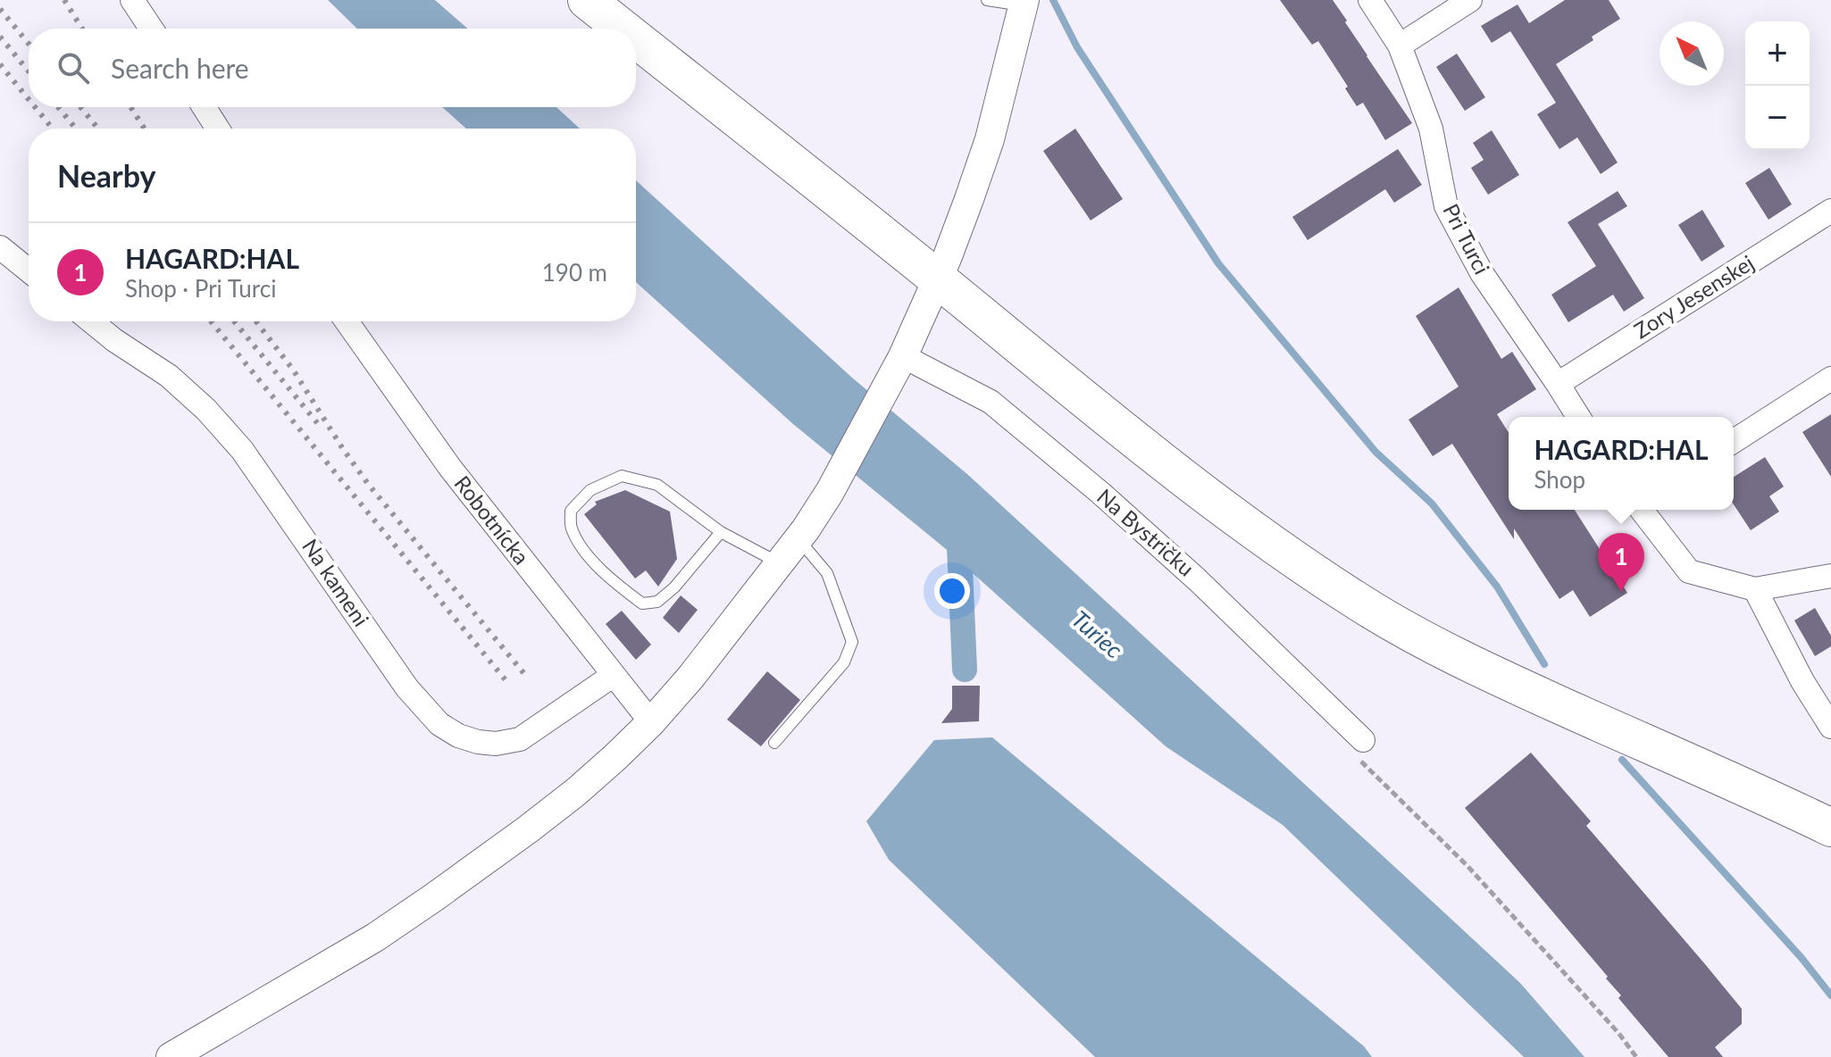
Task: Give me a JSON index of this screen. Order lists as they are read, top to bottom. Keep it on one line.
{"streets":{"street":["Pri Turci","Zory Jesenskej","Robotnícka","Na Bystričku","Na kameni"]},"crossings":[["Pri Turci","Zory Jesenskej"],["Robotnícka","Na kameni"]],"water":["Turiec"],"north":"top left","page":{"map_buttons":["+","−"],"search":"Search here","heading":"Nearby","list":[{"mark":"1","name":"HAGARD:HAL","note":"Shop · Pri Turci","value":"190 m"}],"popup":["HAGARD:HAL","Shop"],"pins":"1"}}
